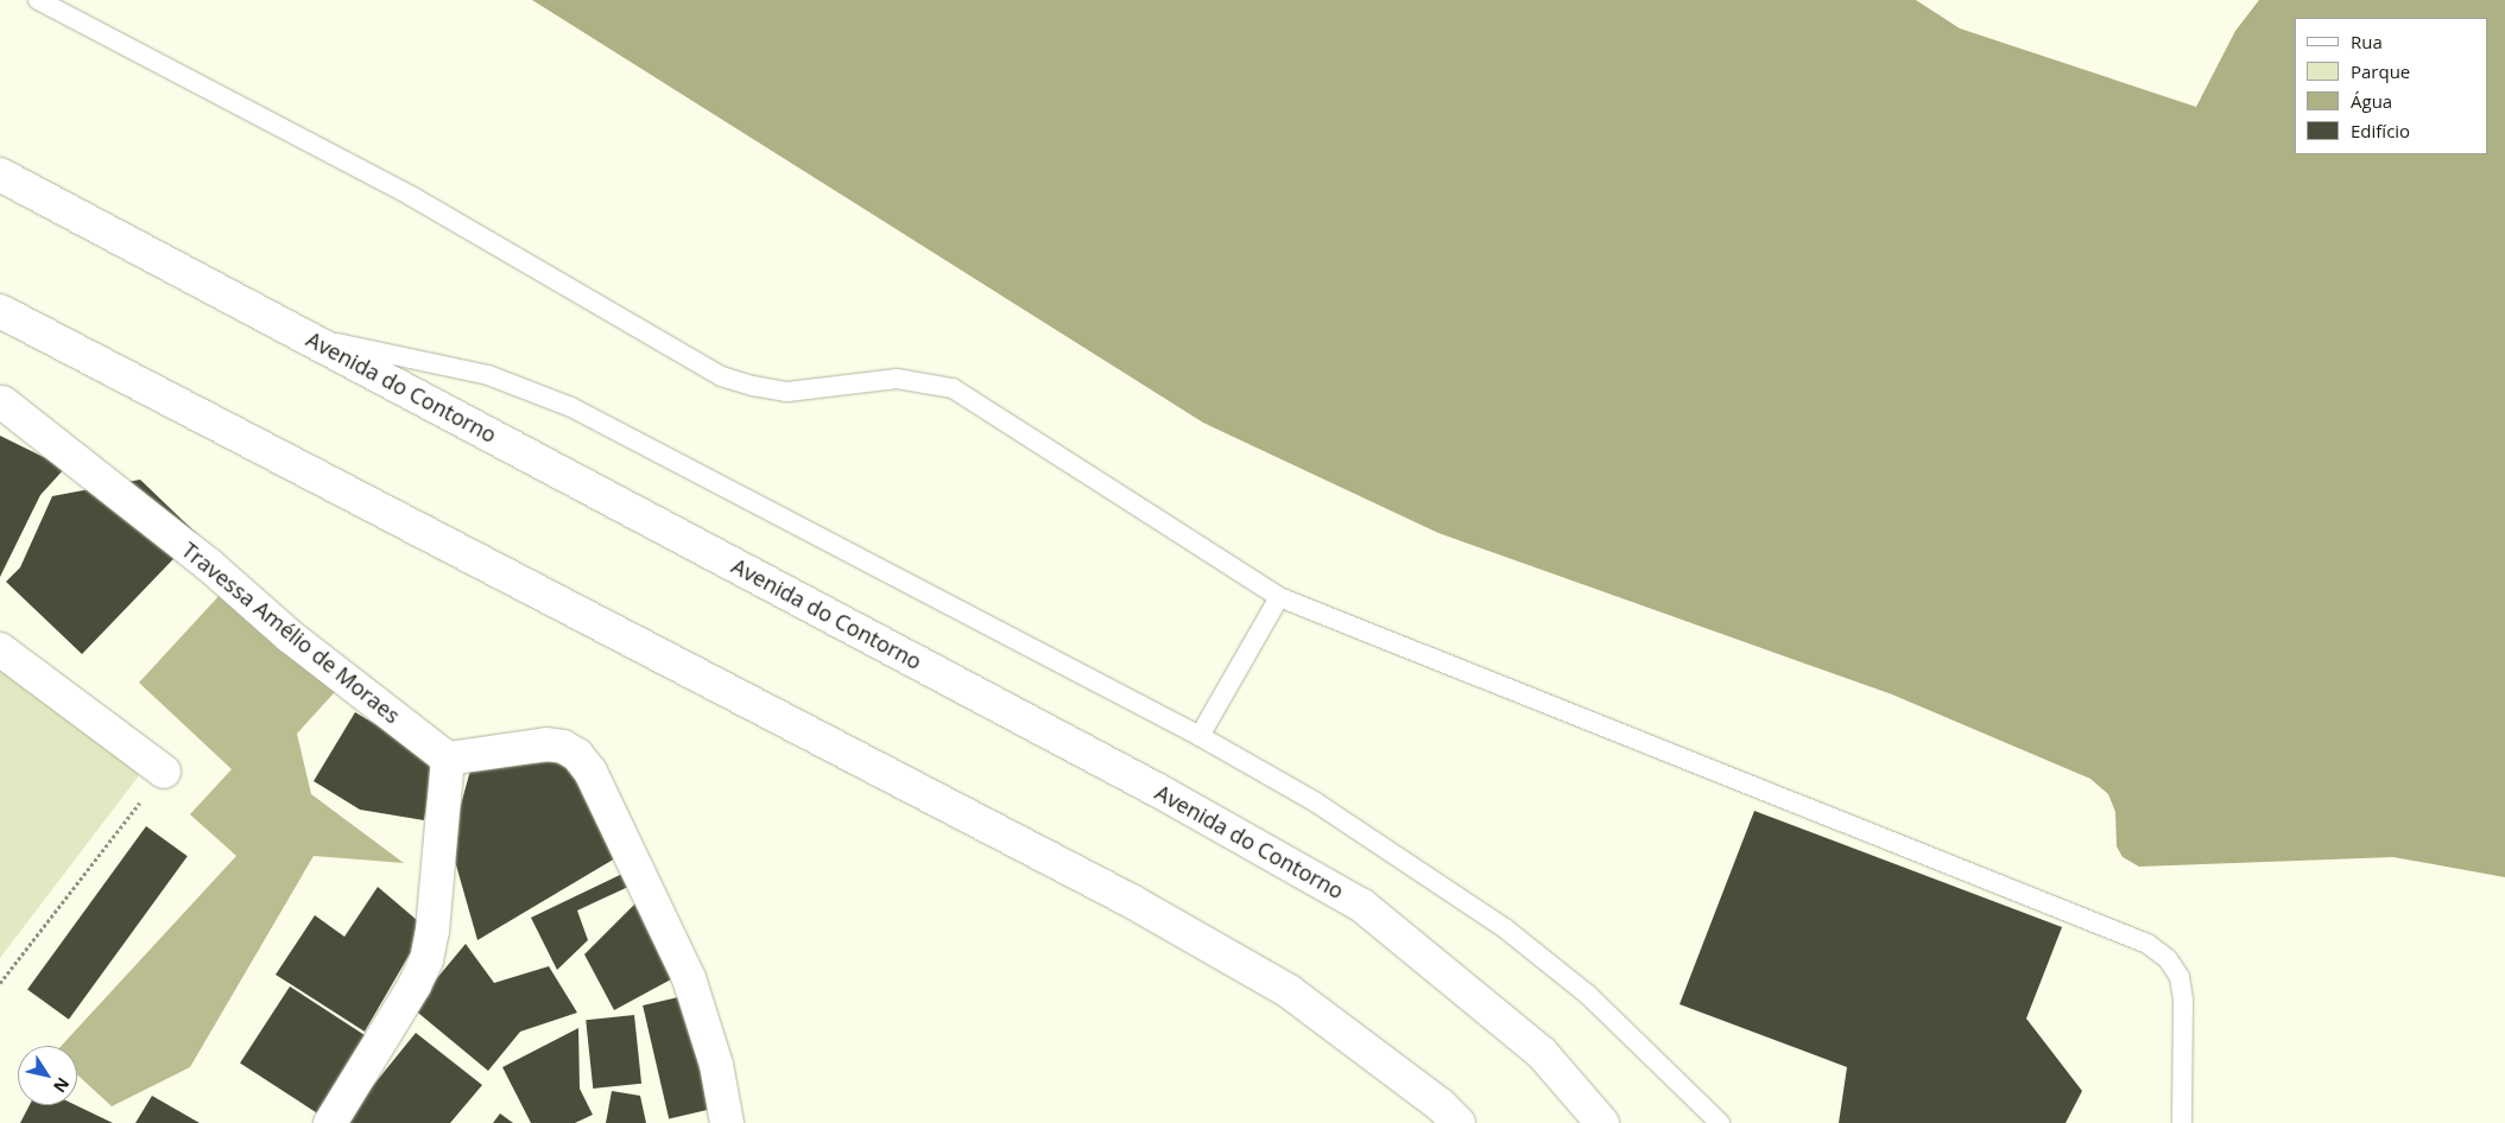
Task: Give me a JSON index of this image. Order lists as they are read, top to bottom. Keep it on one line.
{"streets":{"main road":["Avenida do Contorno","Travessa Amélio de Moraes"]},"legend":["Rua","Parque","Água","Edifício"],"north":"bottom right"}
